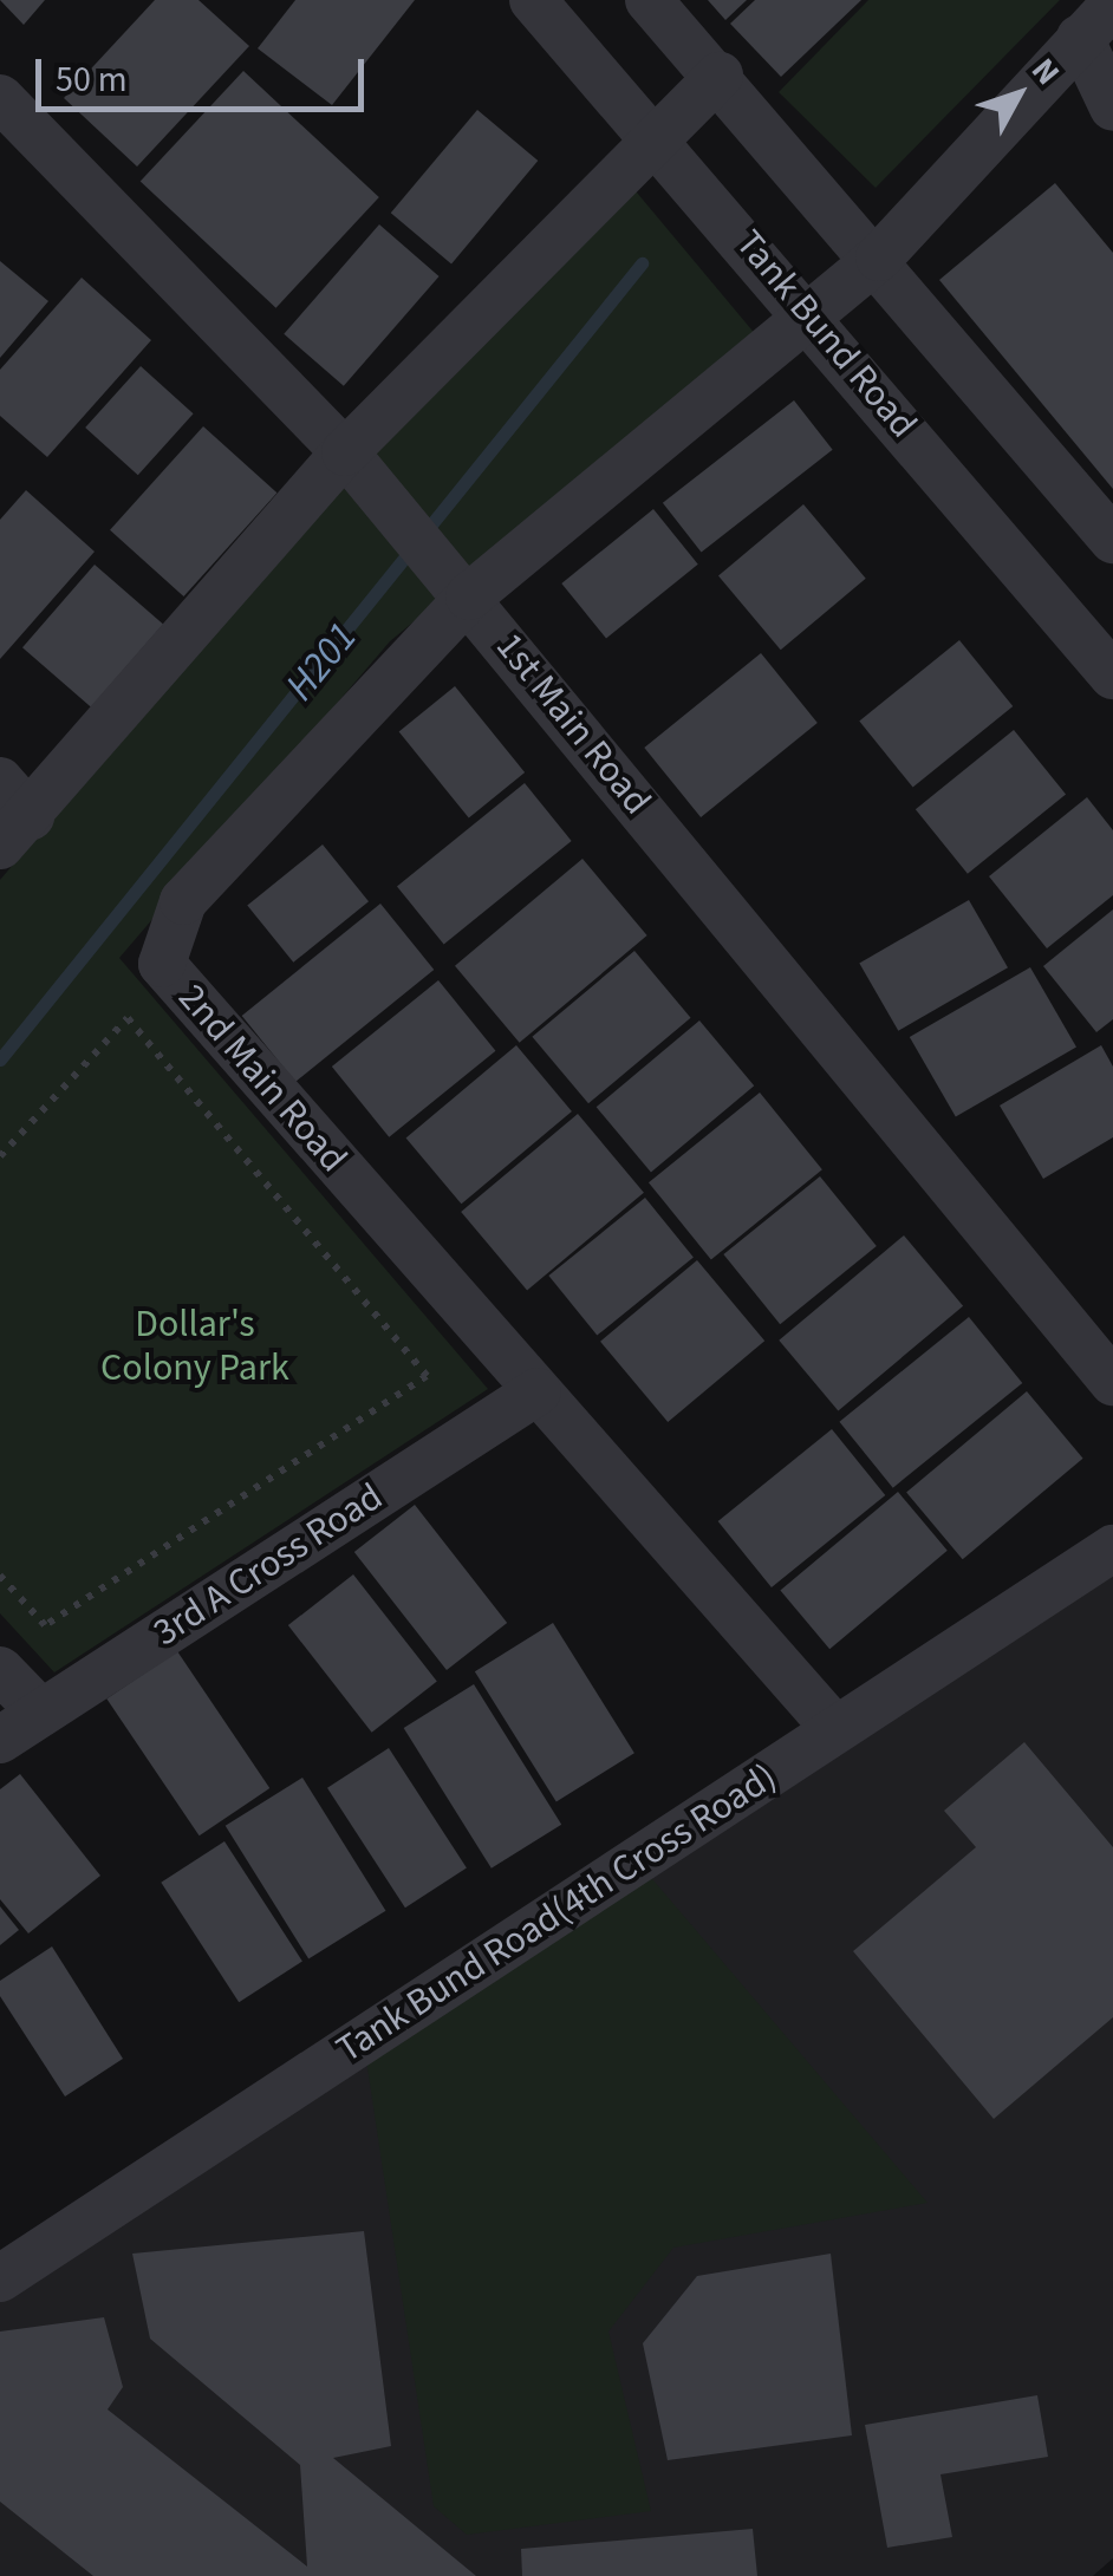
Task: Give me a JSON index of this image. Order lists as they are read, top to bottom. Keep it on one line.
{"streets":{"street":["Tank Bund Road","1st Main Road","2nd Main Road","3rd A Cross Road","Tank Bund Road(4th Cross Road)"]},"crossings":[["Tank Bund Road","2nd Main Road"],["1st Main Road","2nd Main Road"],["2nd Main Road","3rd A Cross Road"],["2nd Main Road","Tank Bund Road(4th Cross Road)"]],"water":["H201"],"parks":["Dollar's Colony Park"],"scale_bar":"50 m","north":"top right"}
